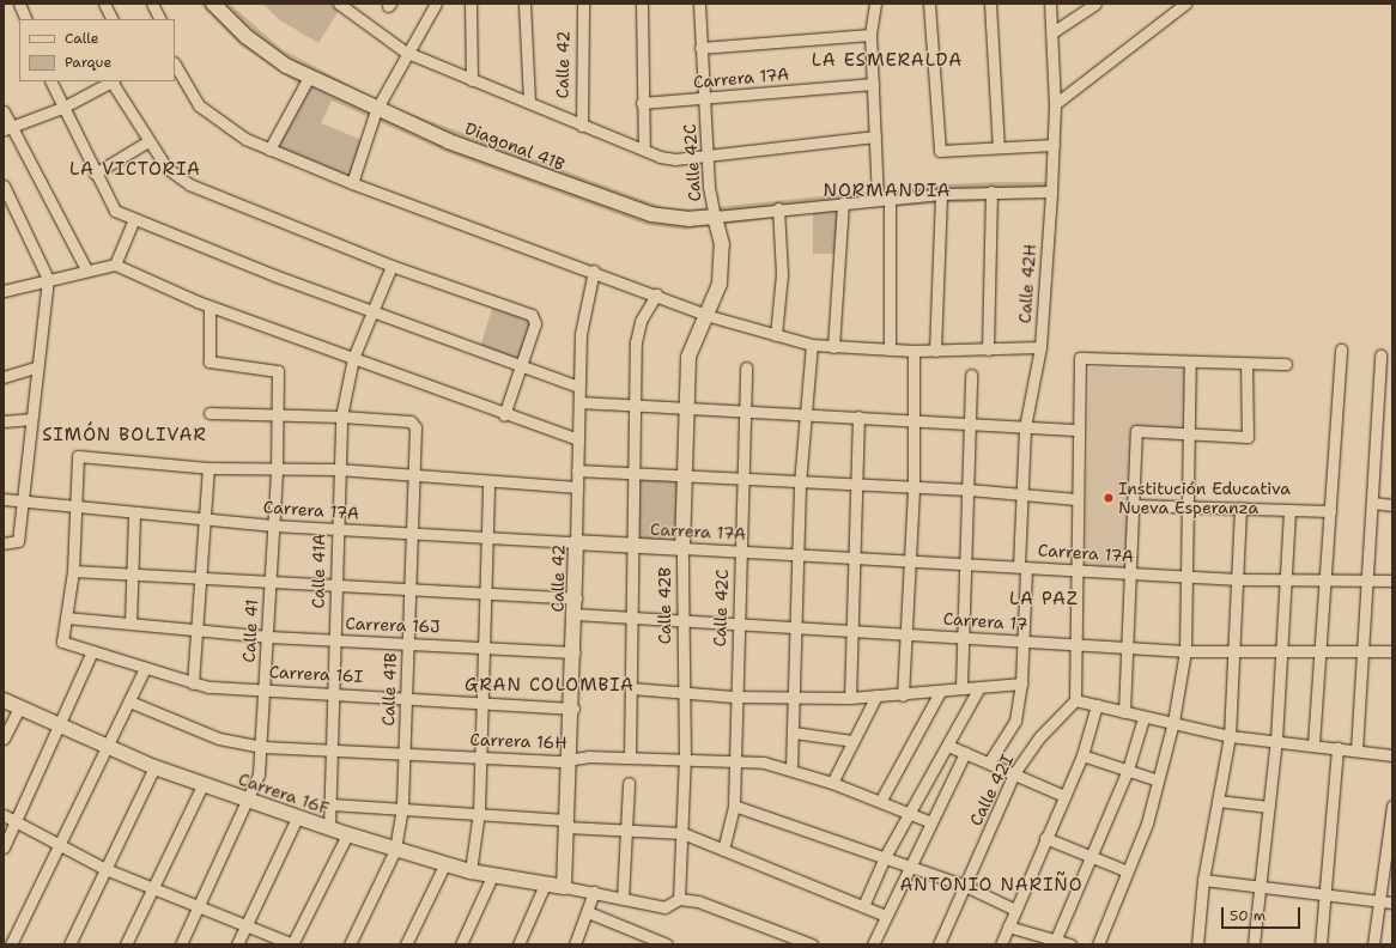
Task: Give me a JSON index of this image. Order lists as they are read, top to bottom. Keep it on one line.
{"streets":{"street":["Calle 42","Carrera 17A","Diagonal 41B","Calle 42C","Calle 42H","Calle 41A","Calle 42B","Carrera 17","Carrera 16J","Calle 41","Carrera 16I","Calle 41B","Carrera 16H","Calle 42I","Carrera 16F"]},"crossings":[["Calle 42","Carrera 17A"],["Calle 42","Carrera 17"],["Calle 42","Carrera 16J"],["Calle 42","Carrera 16I"],["Calle 42","Carrera 16H"],["Calle 42","Carrera 16F"],["Carrera 17A","Calle 42C"],["Carrera 17A","Calle 42H"],["Carrera 17A","Calle 41A"],["Carrera 17A","Calle 42B"],["Carrera 17A","Calle 41"],["Carrera 17A","Calle 41B"],["Diagonal 41B","Calle 42C"],["Calle 42C","Calle 42B"],["Calle 42C","Carrera 17"],["Calle 42C","Carrera 16H"],["Calle 42H","Carrera 17"],["Calle 41A","Carrera 16J"],["Calle 41A","Carrera 16I"],["Calle 41A","Calle 41B"],["Calle 41A","Carrera 16H"],["Calle 41A","Carrera 16F"],["Calle 42B","Carrera 17"],["Calle 42B","Carrera 16H"],["Carrera 16J","Calle 41"],["Carrera 16J","Carrera 16I"],["Carrera 16J","Calle 41B"],["Calle 41","Carrera 16I"],["Calle 41","Carrera 16H"],["Calle 41","Carrera 16F"],["Carrera 16I","Calle 41B"],["Calle 41B","Carrera 16H"],["Calle 41B","Carrera 16F"]],"districts":["LA ESMERALDA","LA VICTORIA","NORMANDIA","SIMÓN BOLIVAR","LA PAZ","GRAN COLOMBIA","ANTONIO NARIÑO"],"places":["Institución Educativa Nueva Esperanza"],"legend":["Calle","Parque"],"scale_bar":"50 m"}
